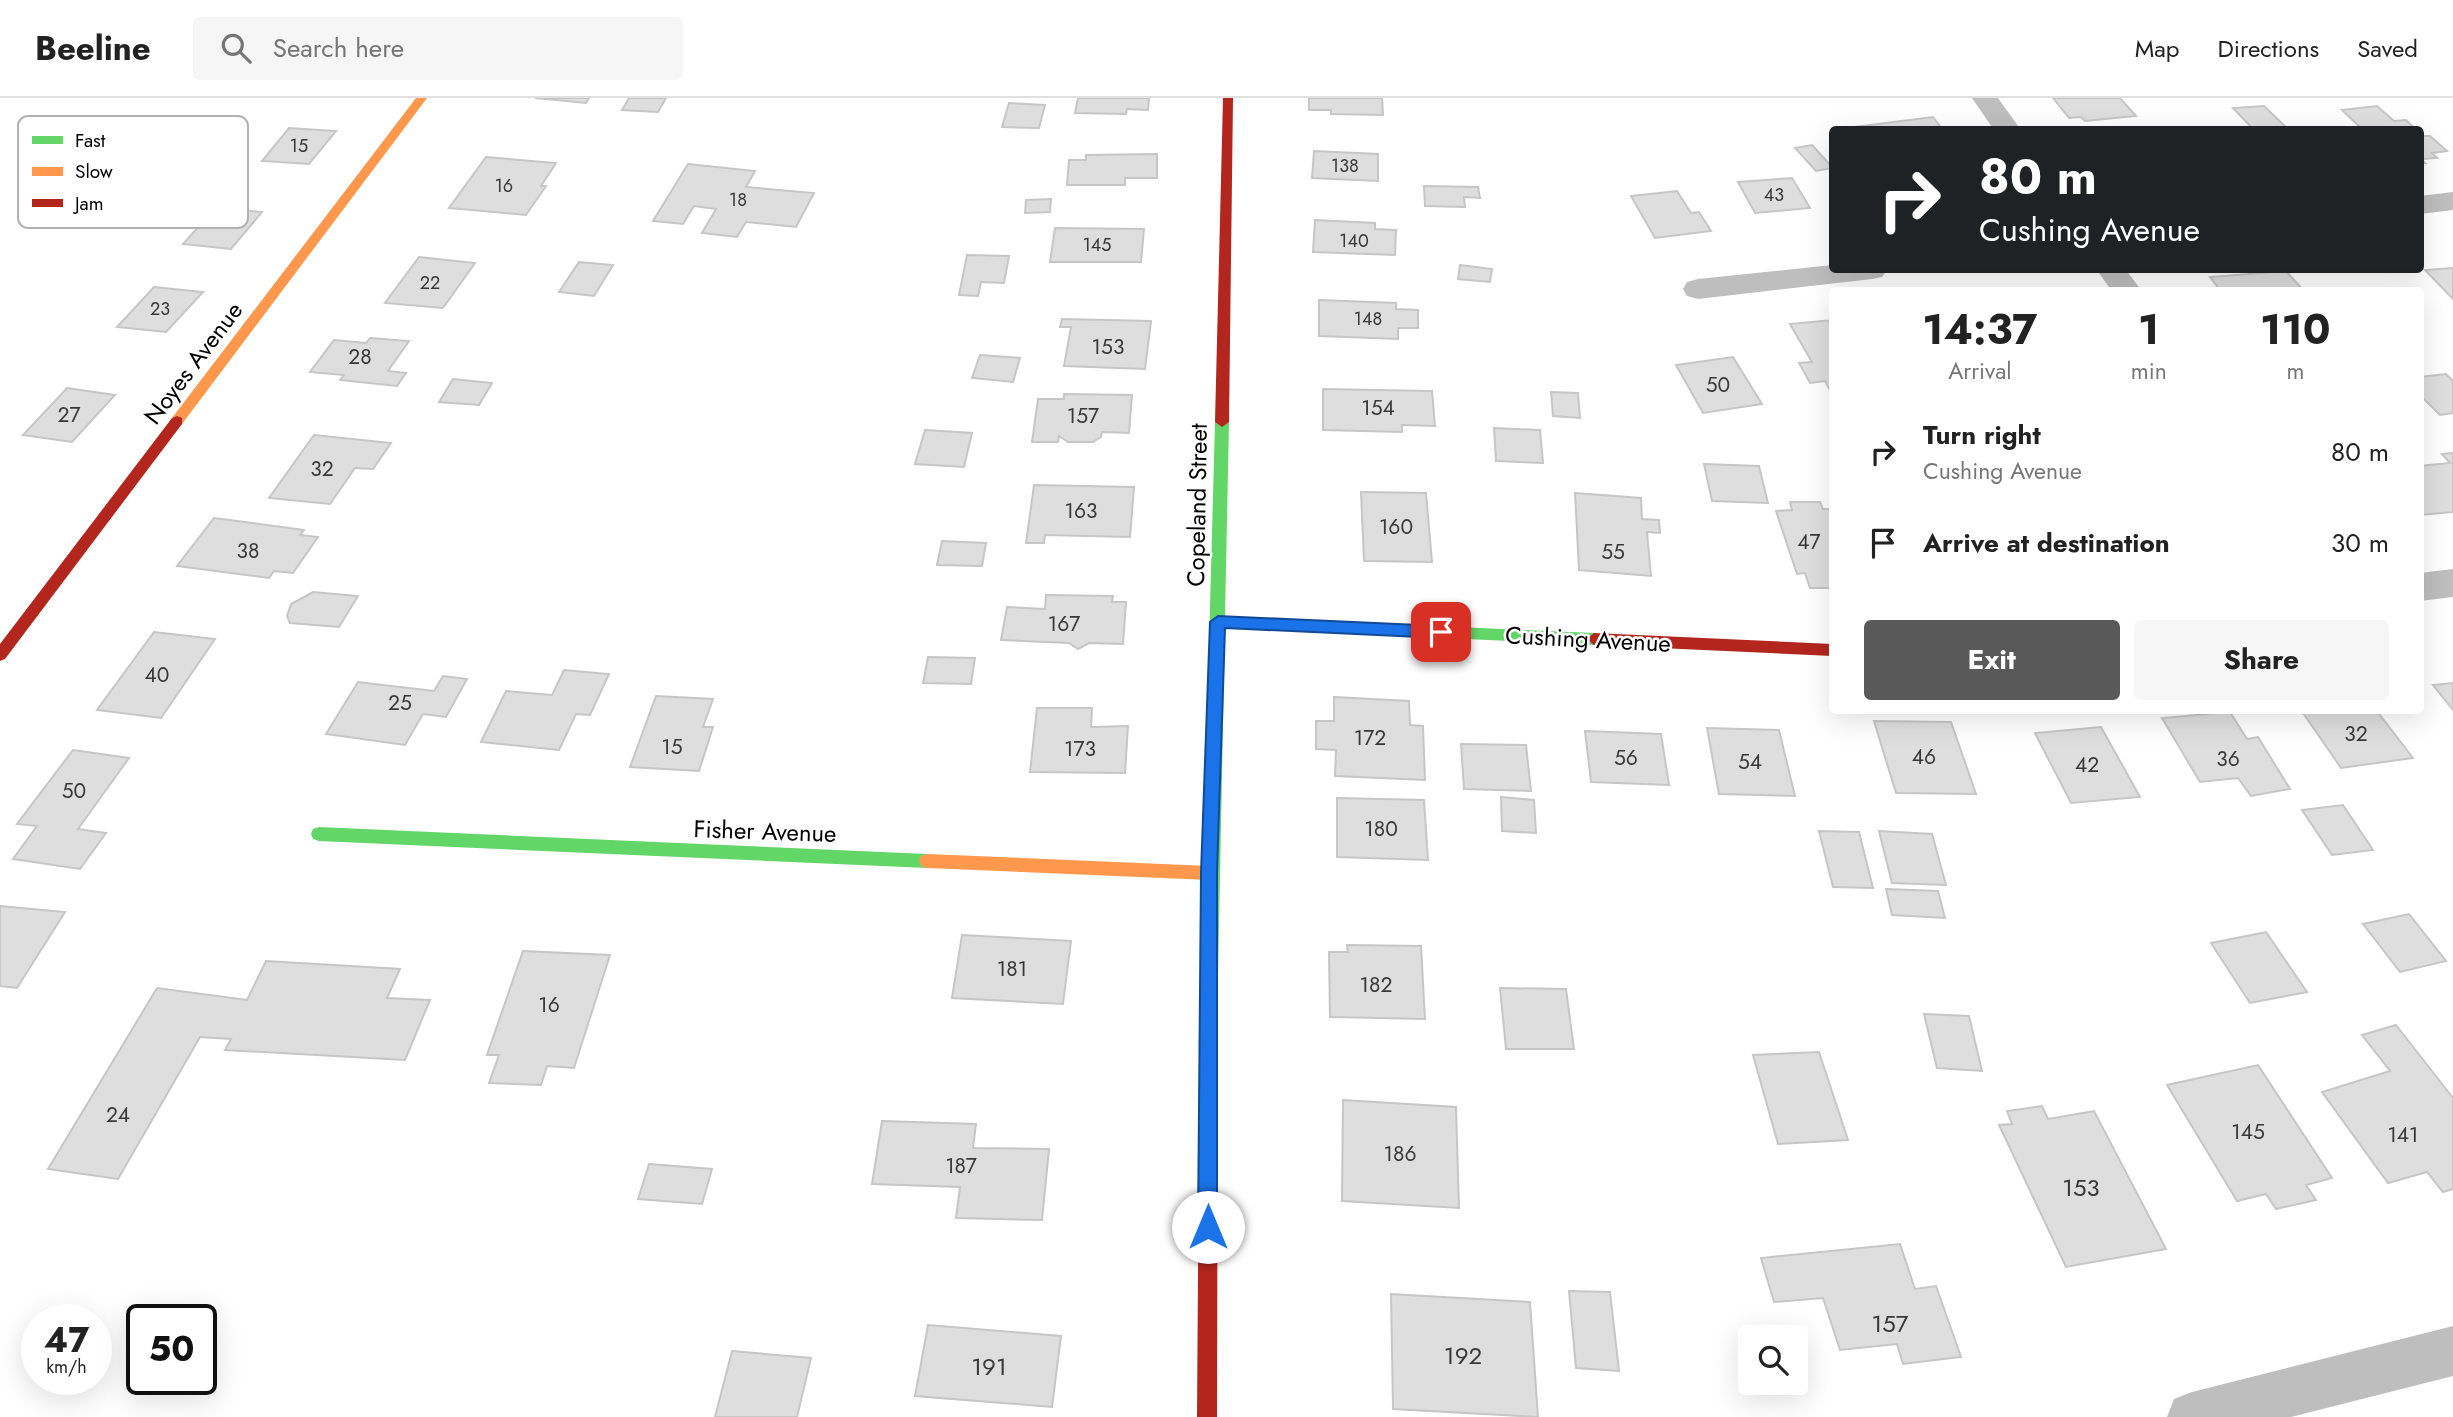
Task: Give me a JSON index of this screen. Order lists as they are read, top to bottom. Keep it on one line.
{"streets":{"street":["Noyes Avenue","Copeland Street","Cushing Avenue","Fisher Avenue"]},"crossings":[["Copeland Street","Cushing Avenue"],["Copeland Street","Fisher Avenue"]],"house_numbers":["15","138","16","43","18","140","145","22","23","148","153","28","50","154","27","157","32","163","160","47","38","55","167","40","25","32","172","15","173","46","56","36","54","42","50","180","181","182","16","24","145","141","186","187","153","157","192","191"],"legend":["Fast","Slow","Jam"],"page":{"header":"Beeline","search":"Search here","nav":["Map","Directions","Saved"],"turn":["80 m","Cushing Avenue"],"eta":["14:37","Arrival","1","min","110","m"],"list":[{"name":"Turn right","note":"Cushing Avenue","value":"80 m"},{"name":"Arrive at destination","value":"30 m"}],"buttons":["Exit","Share"],"speed":"47 km/h","limit":"50"}}
